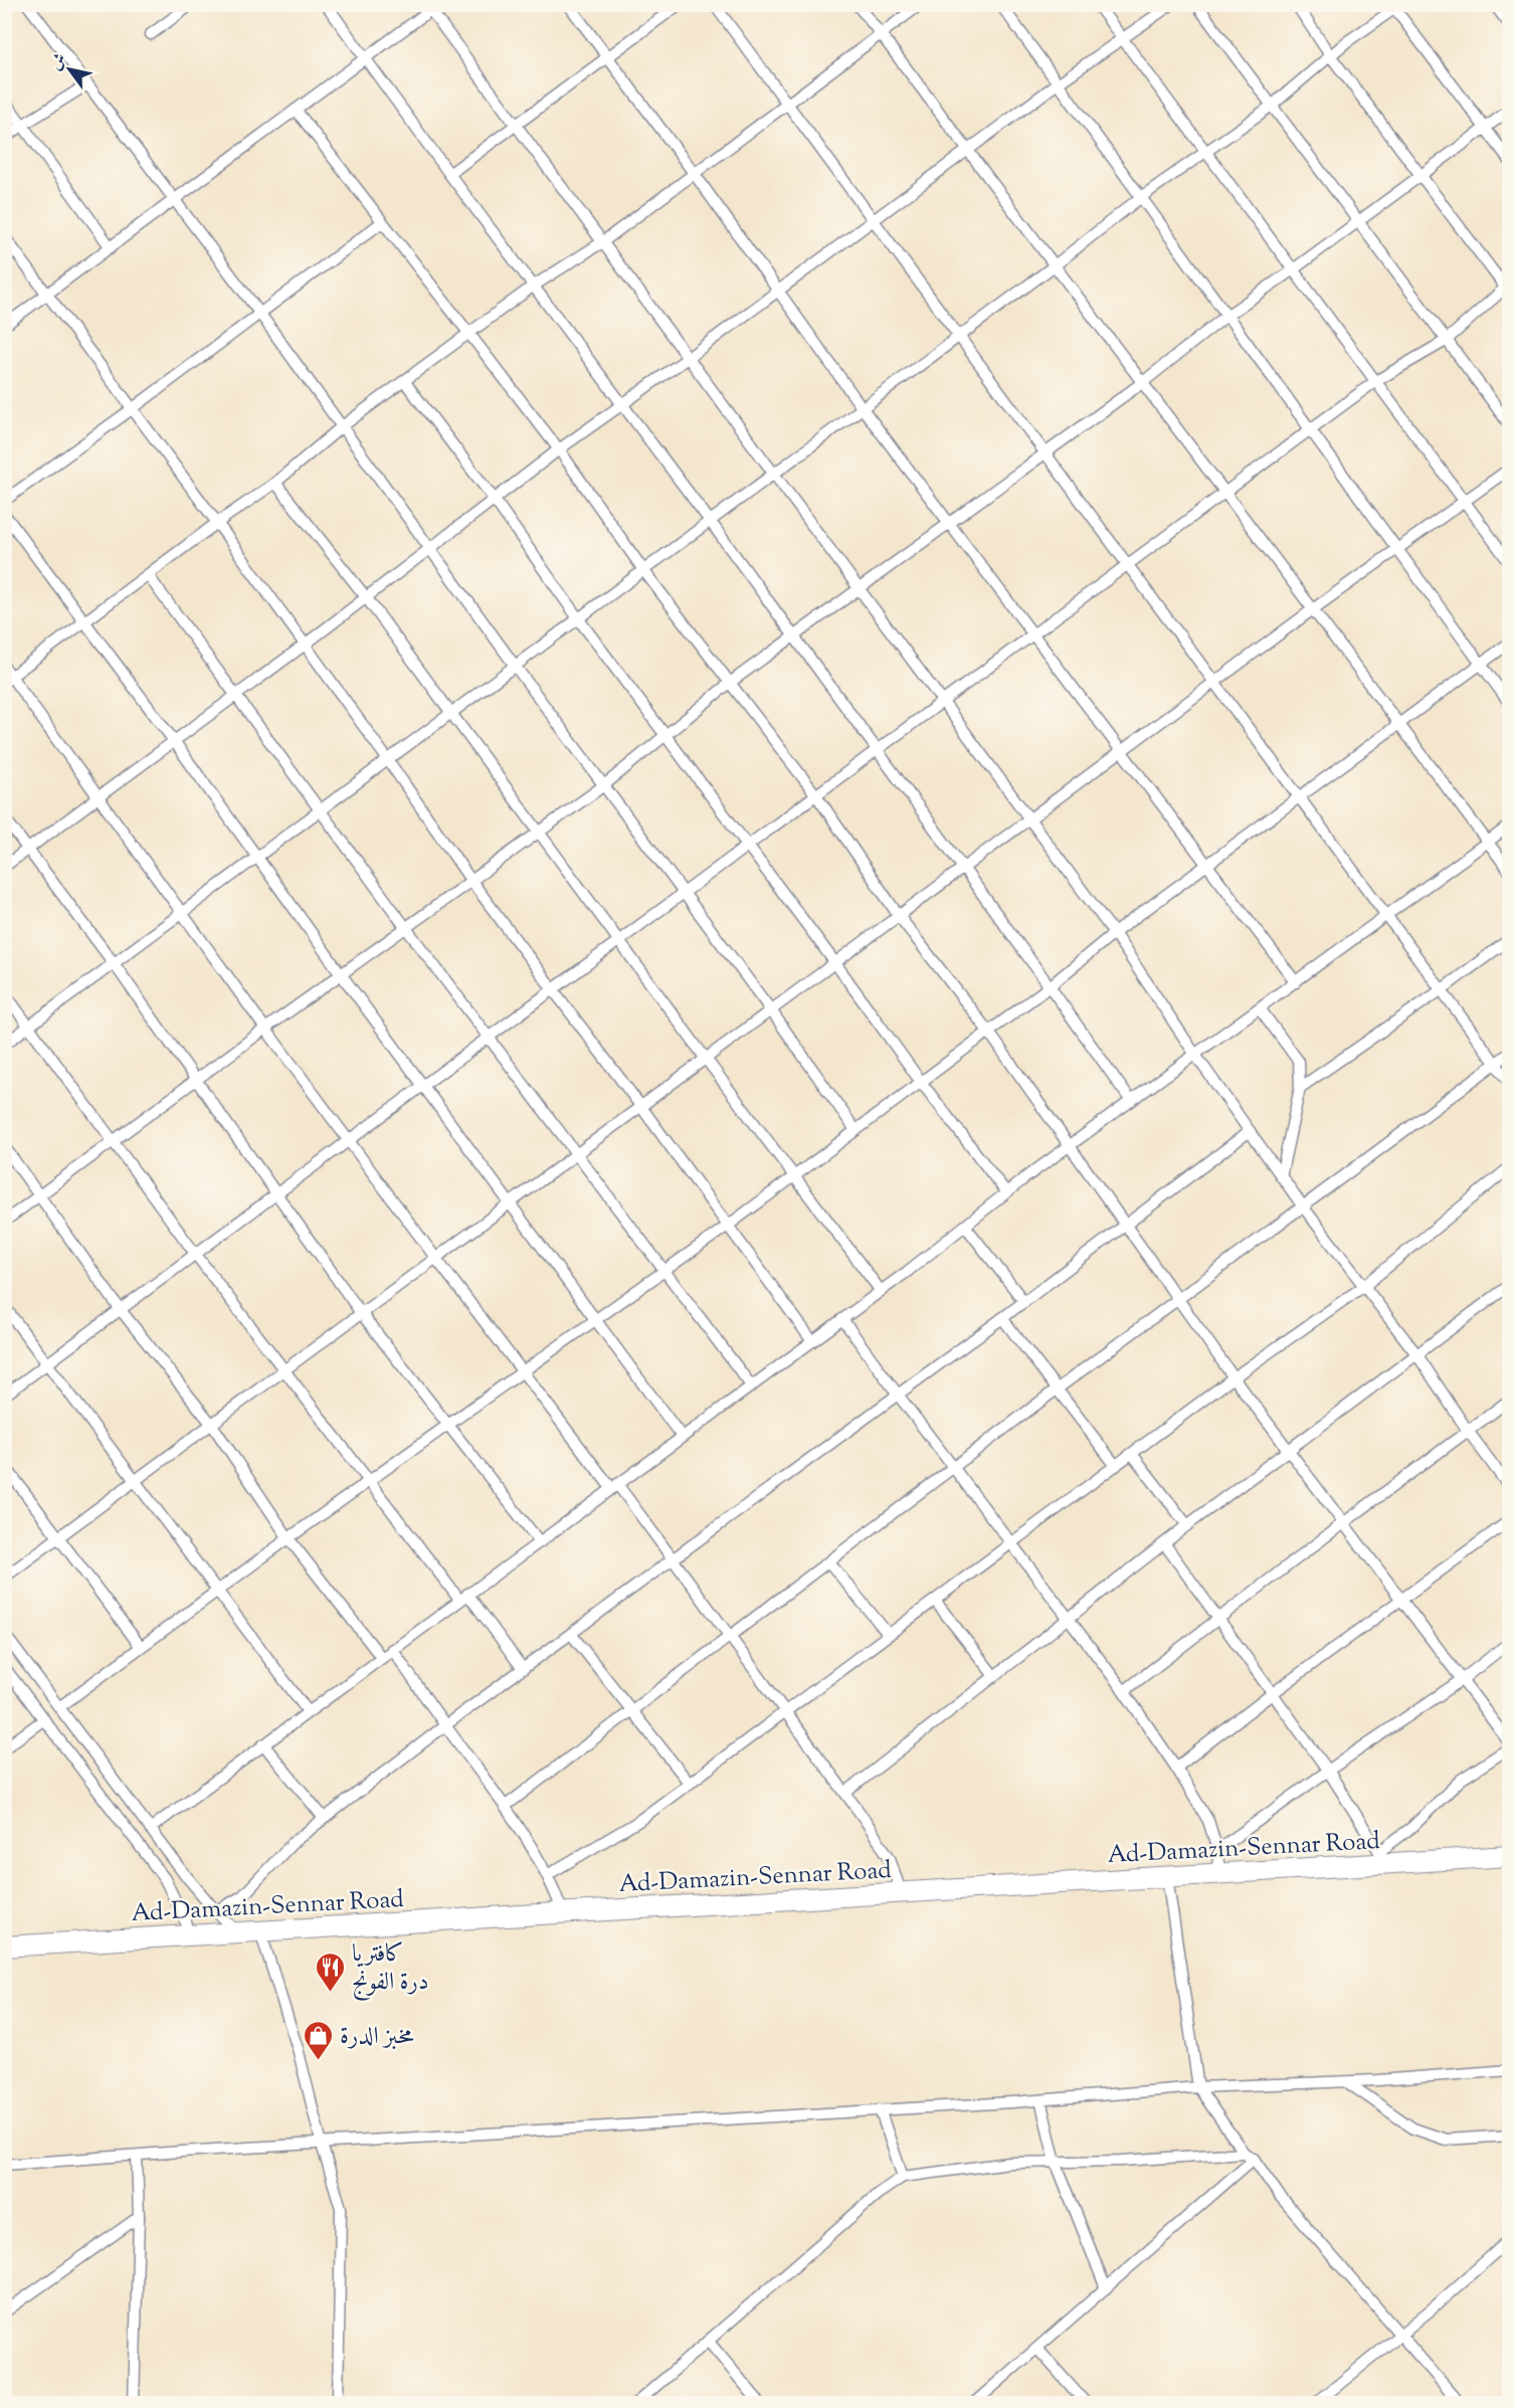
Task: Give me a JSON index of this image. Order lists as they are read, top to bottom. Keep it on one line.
{"streets":{"highway":["Ad-Damazin-Sennar Road"]},"places":{"restaurant":["كافتريا درة الفونج"],"shop":["مخبز الدرة"]},"north":"top left"}
